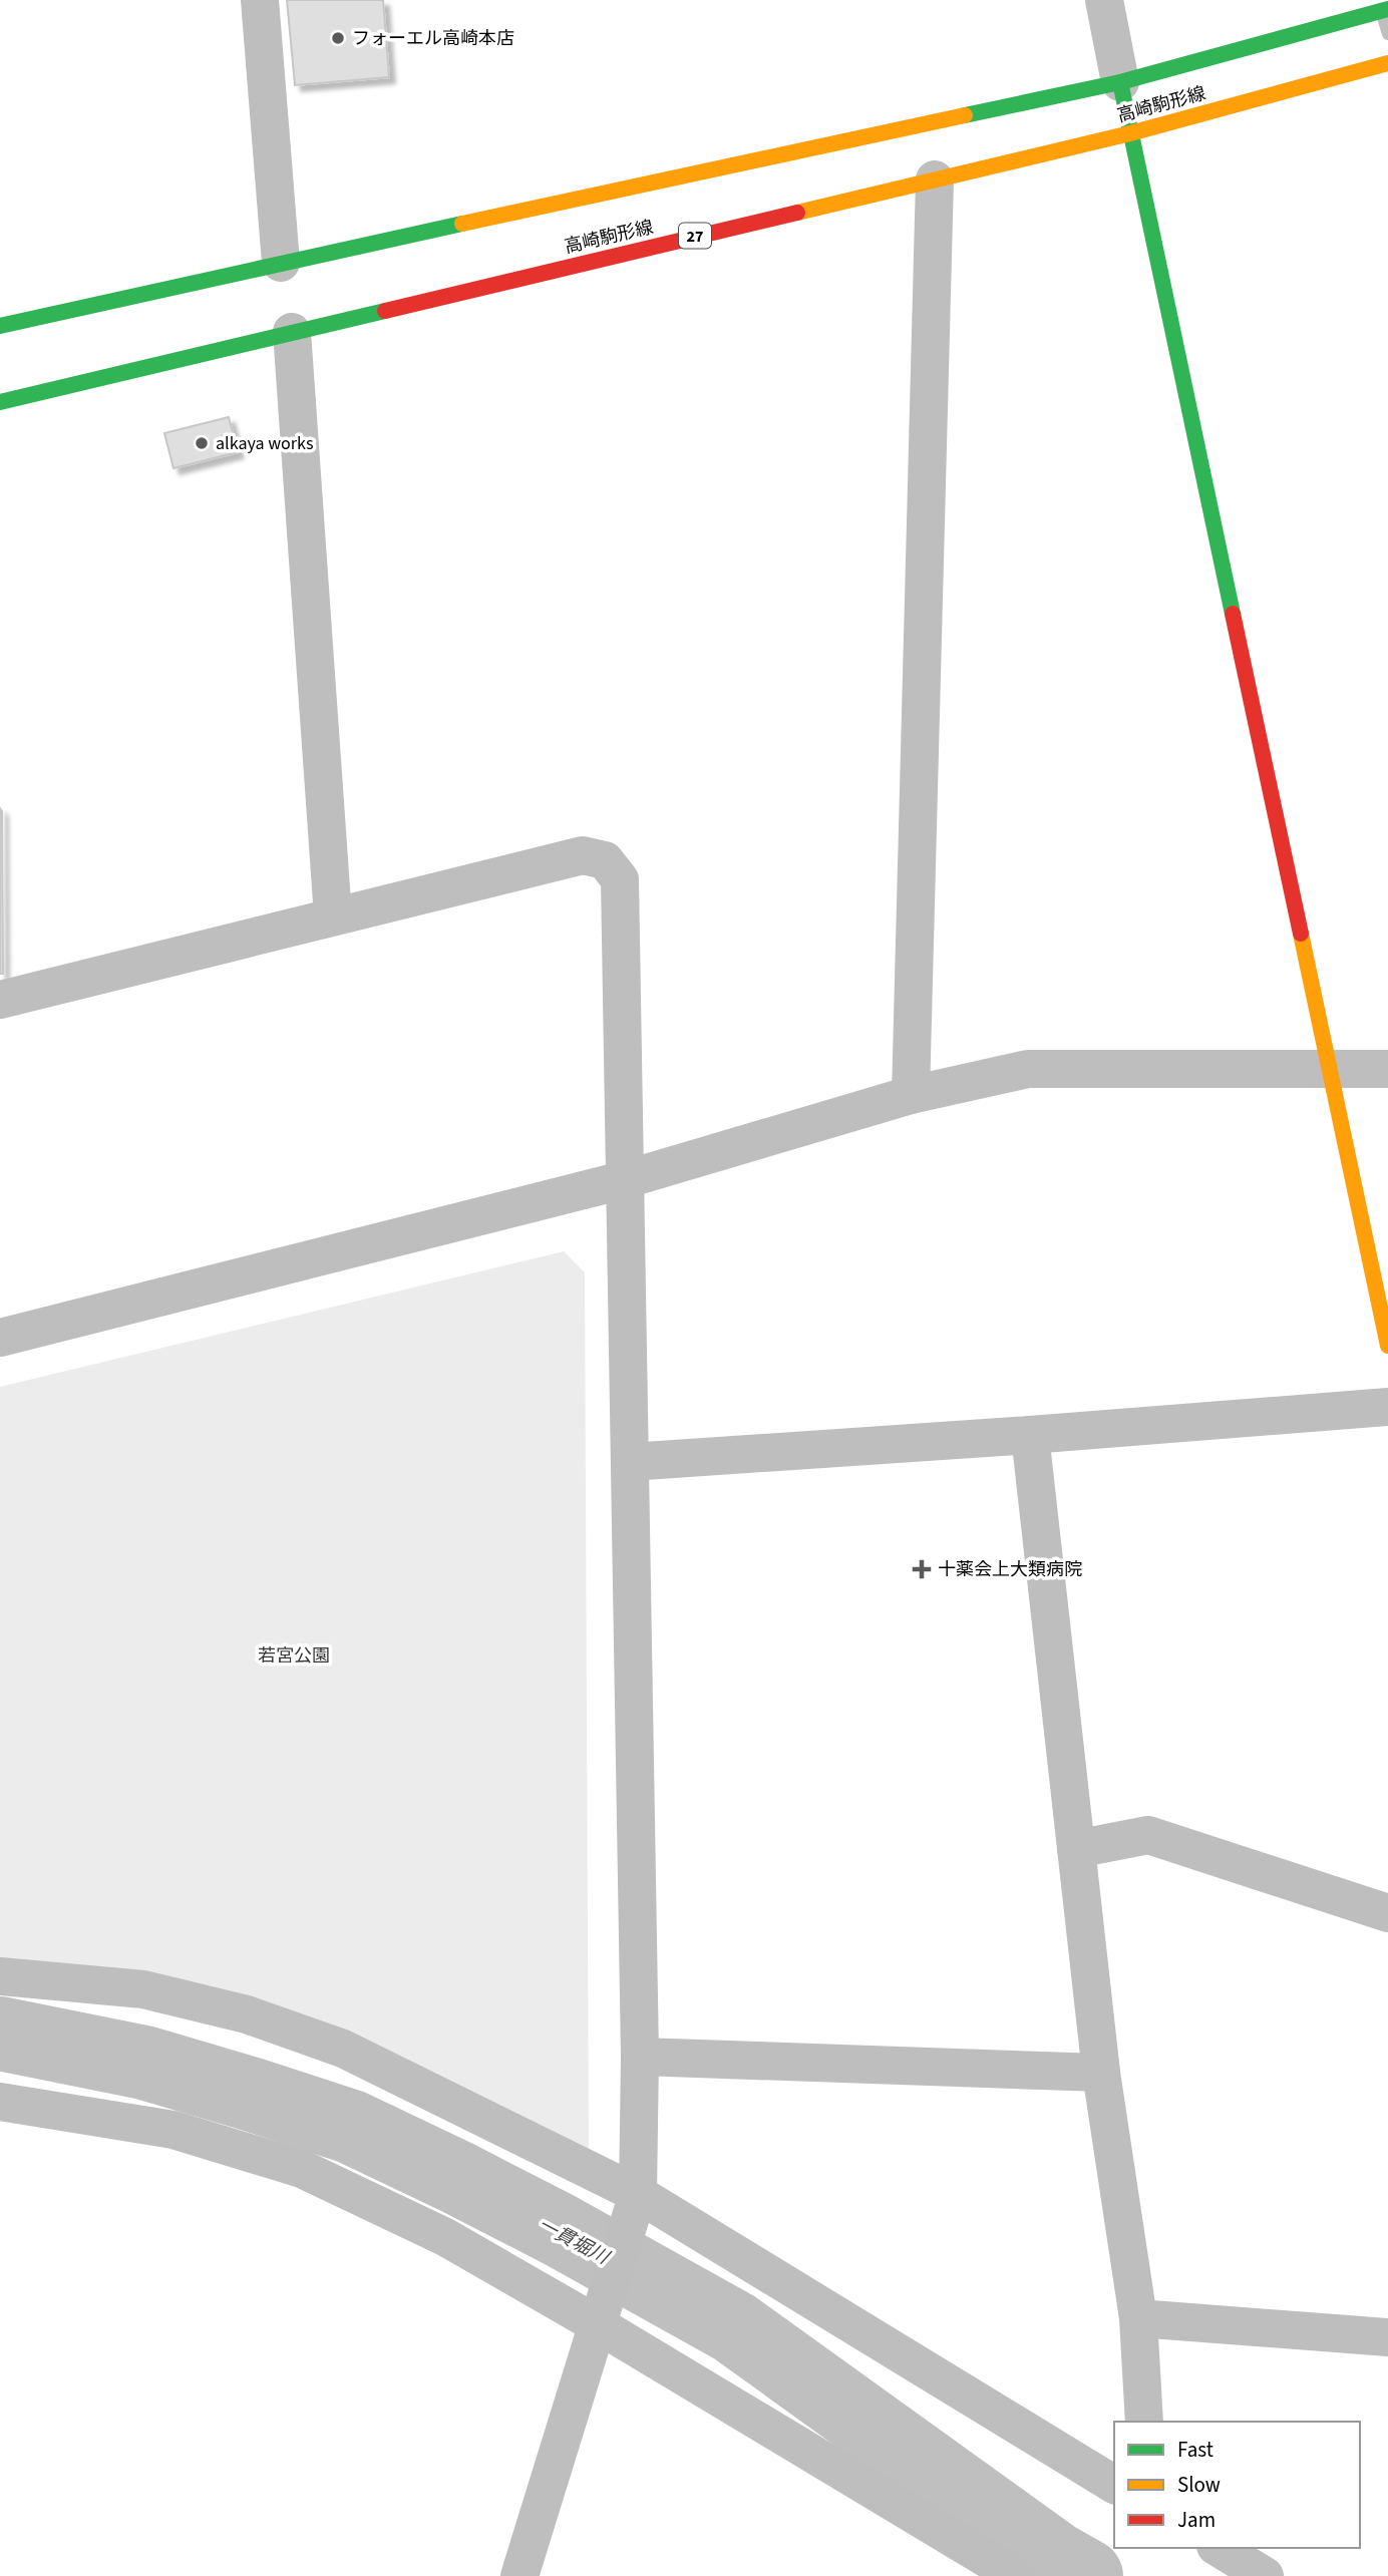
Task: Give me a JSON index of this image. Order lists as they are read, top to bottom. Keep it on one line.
{"streets":{"main road":["高崎駒形線","27"]},"water":["一貫堀川"],"parks":["若宮公園"],"places":{"other":["フォーエル高崎本店","alkaya works"],"health":["十薬会上大類病院"]},"legend":["Fast","Slow","Jam"]}
